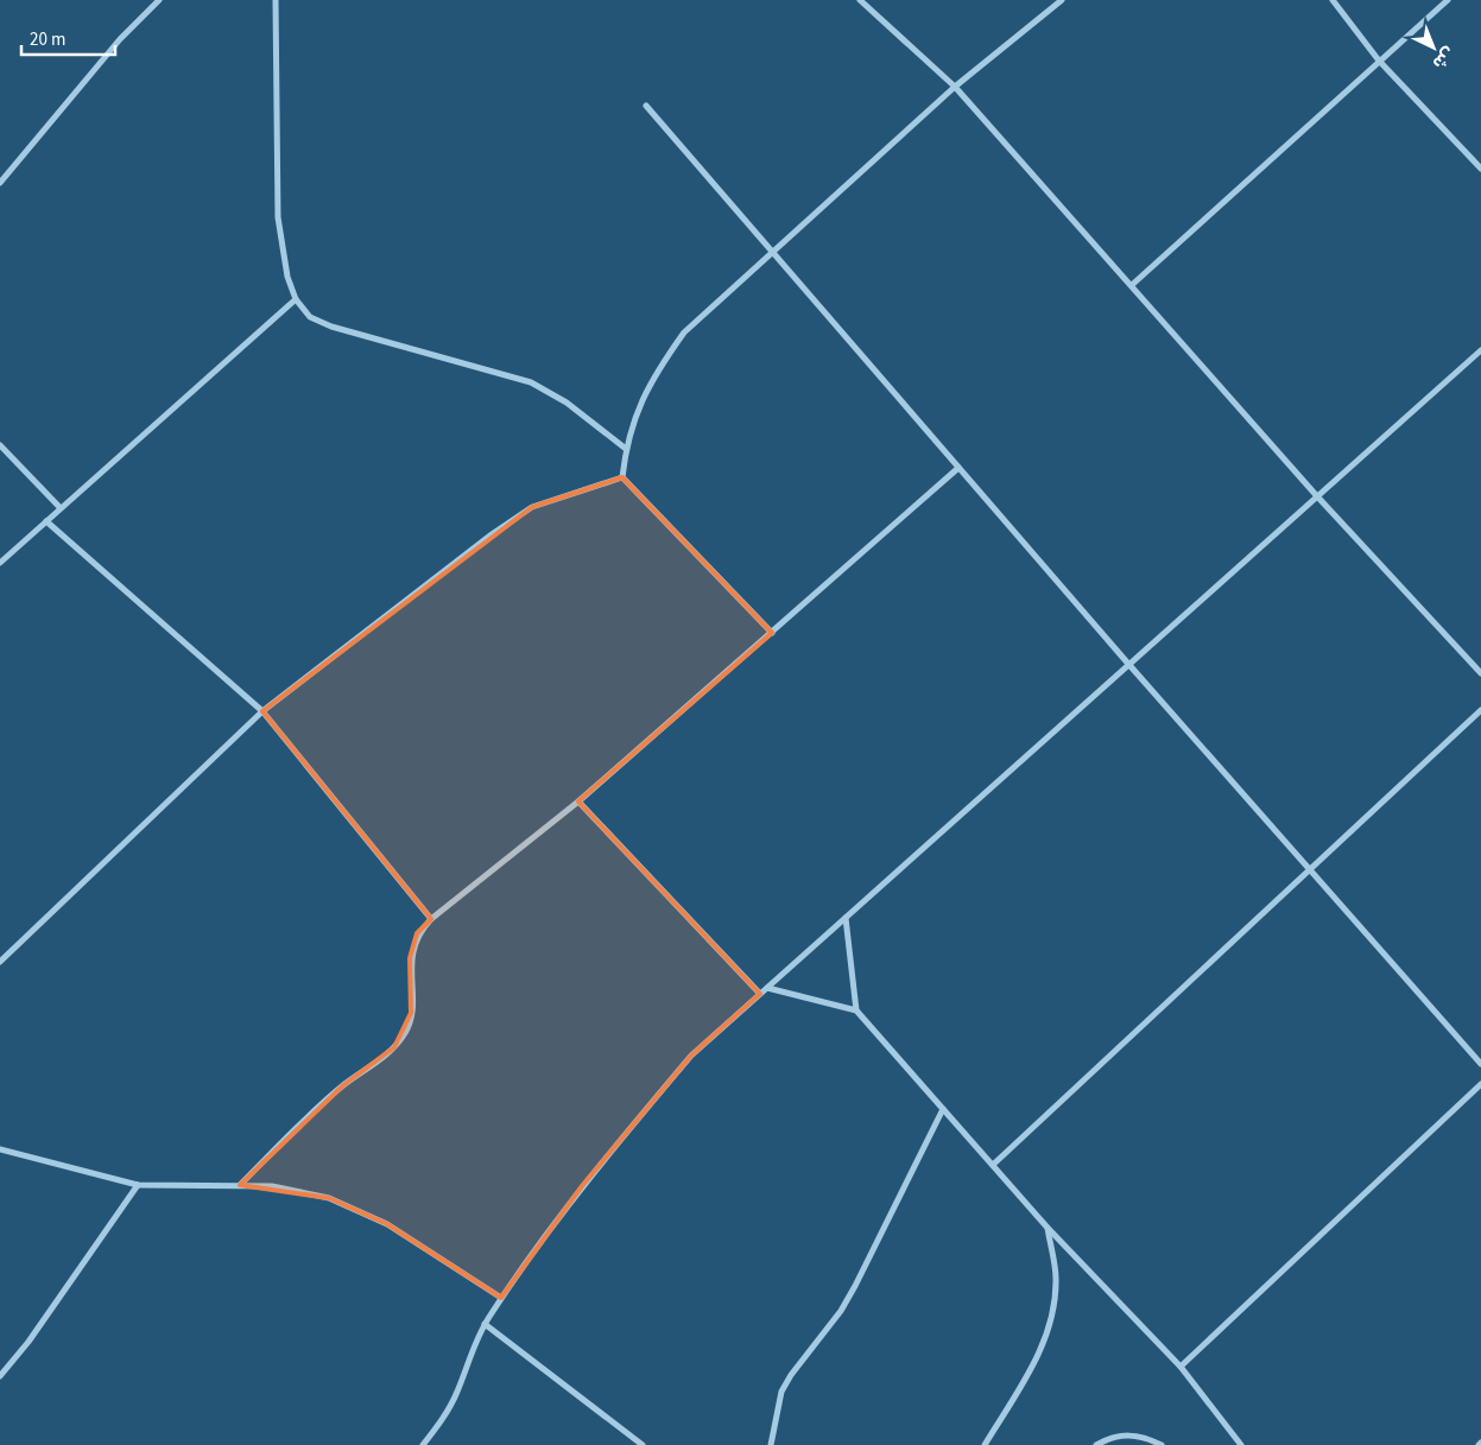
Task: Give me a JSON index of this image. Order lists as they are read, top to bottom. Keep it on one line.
{"scale_bar":"20 m","north":"bottom right"}
